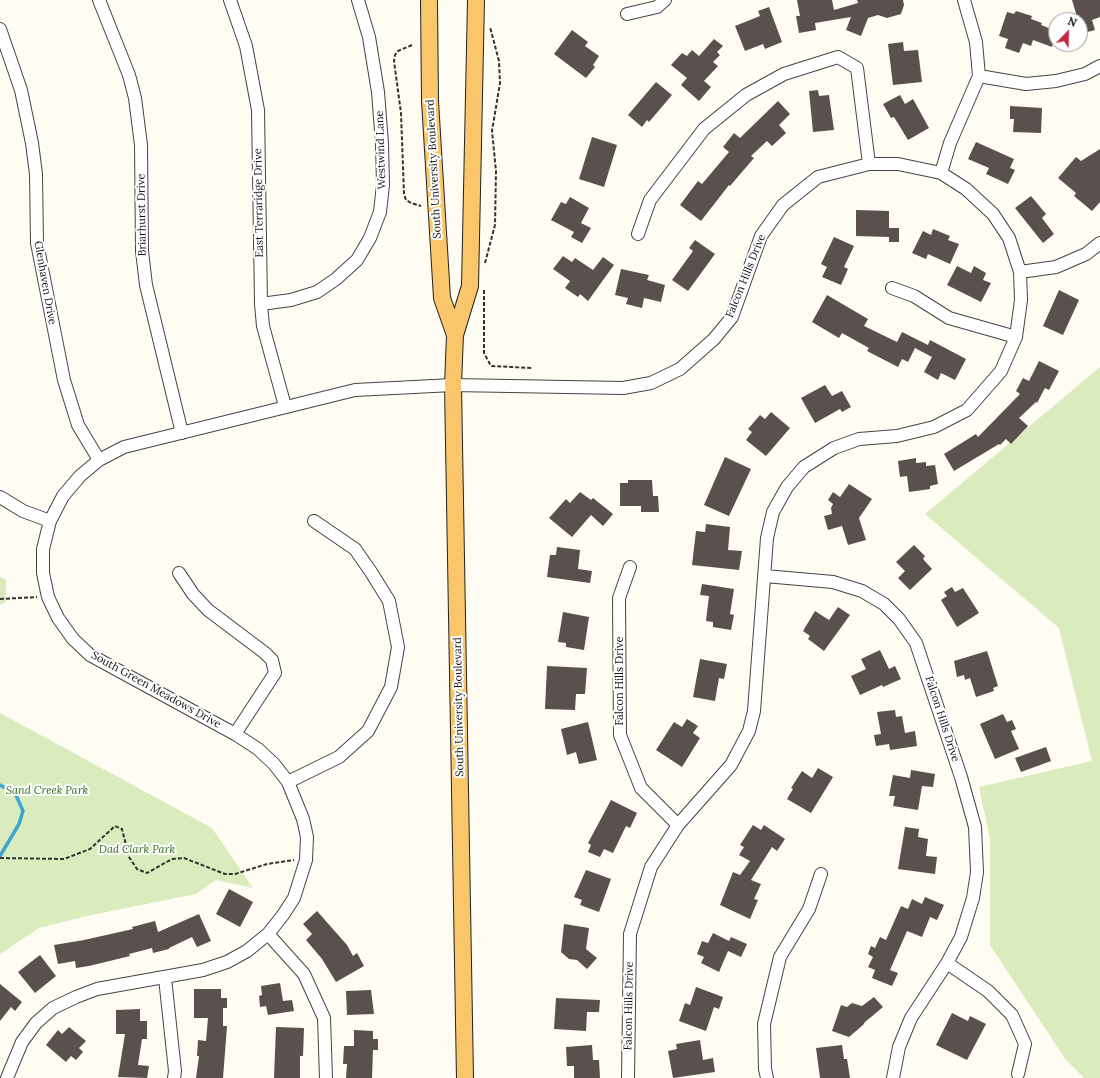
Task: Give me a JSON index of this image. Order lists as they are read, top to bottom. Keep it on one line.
{"streets":{"main road":["South University Boulevard"],"street":["Westwind Lane","East Terraridge Drive","Briarhurst Drive","Falcon Hills Drive","Glenhaven Drive","South Green Meadows Drive"]},"crossings":[["Westwind Lane","East Terraridge Drive"],["South University Boulevard","Falcon Hills Drive"],["South University Boulevard","South Green Meadows Drive"],["East Terraridge Drive","South Green Meadows Drive"],["Briarhurst Drive","South Green Meadows Drive"],["Falcon Hills Drive","South Green Meadows Drive"],["Glenhaven Drive","South Green Meadows Drive"]],"parks":["Sand Creek Park","Dad Clark Park"],"north":"top right"}
